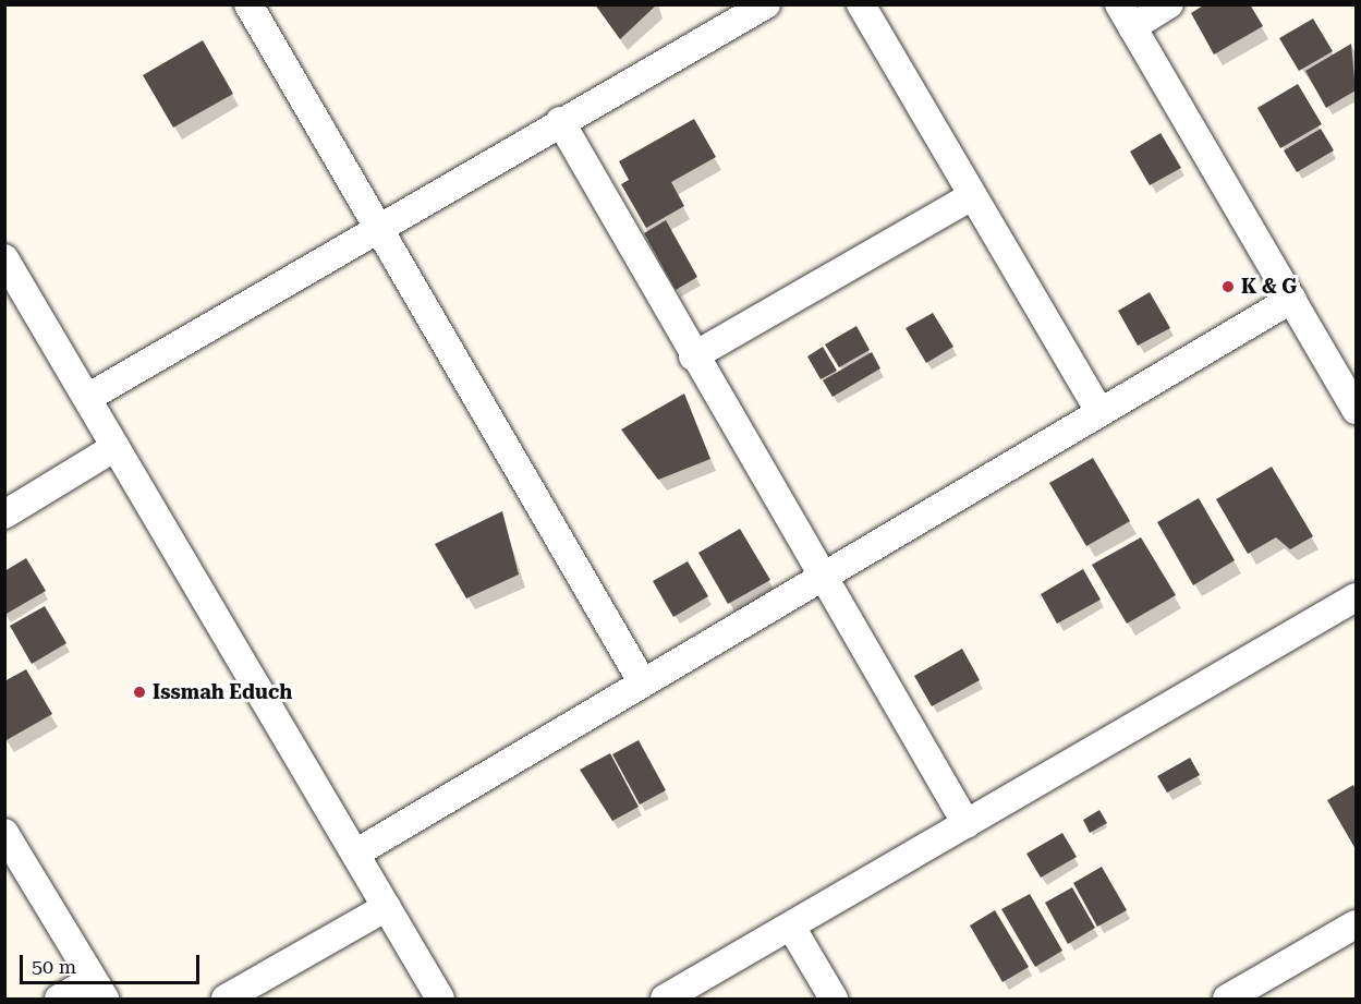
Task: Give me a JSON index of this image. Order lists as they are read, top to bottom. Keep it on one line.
{"places":["K & G","Issmah Educh"],"scale_bar":"50 m"}
